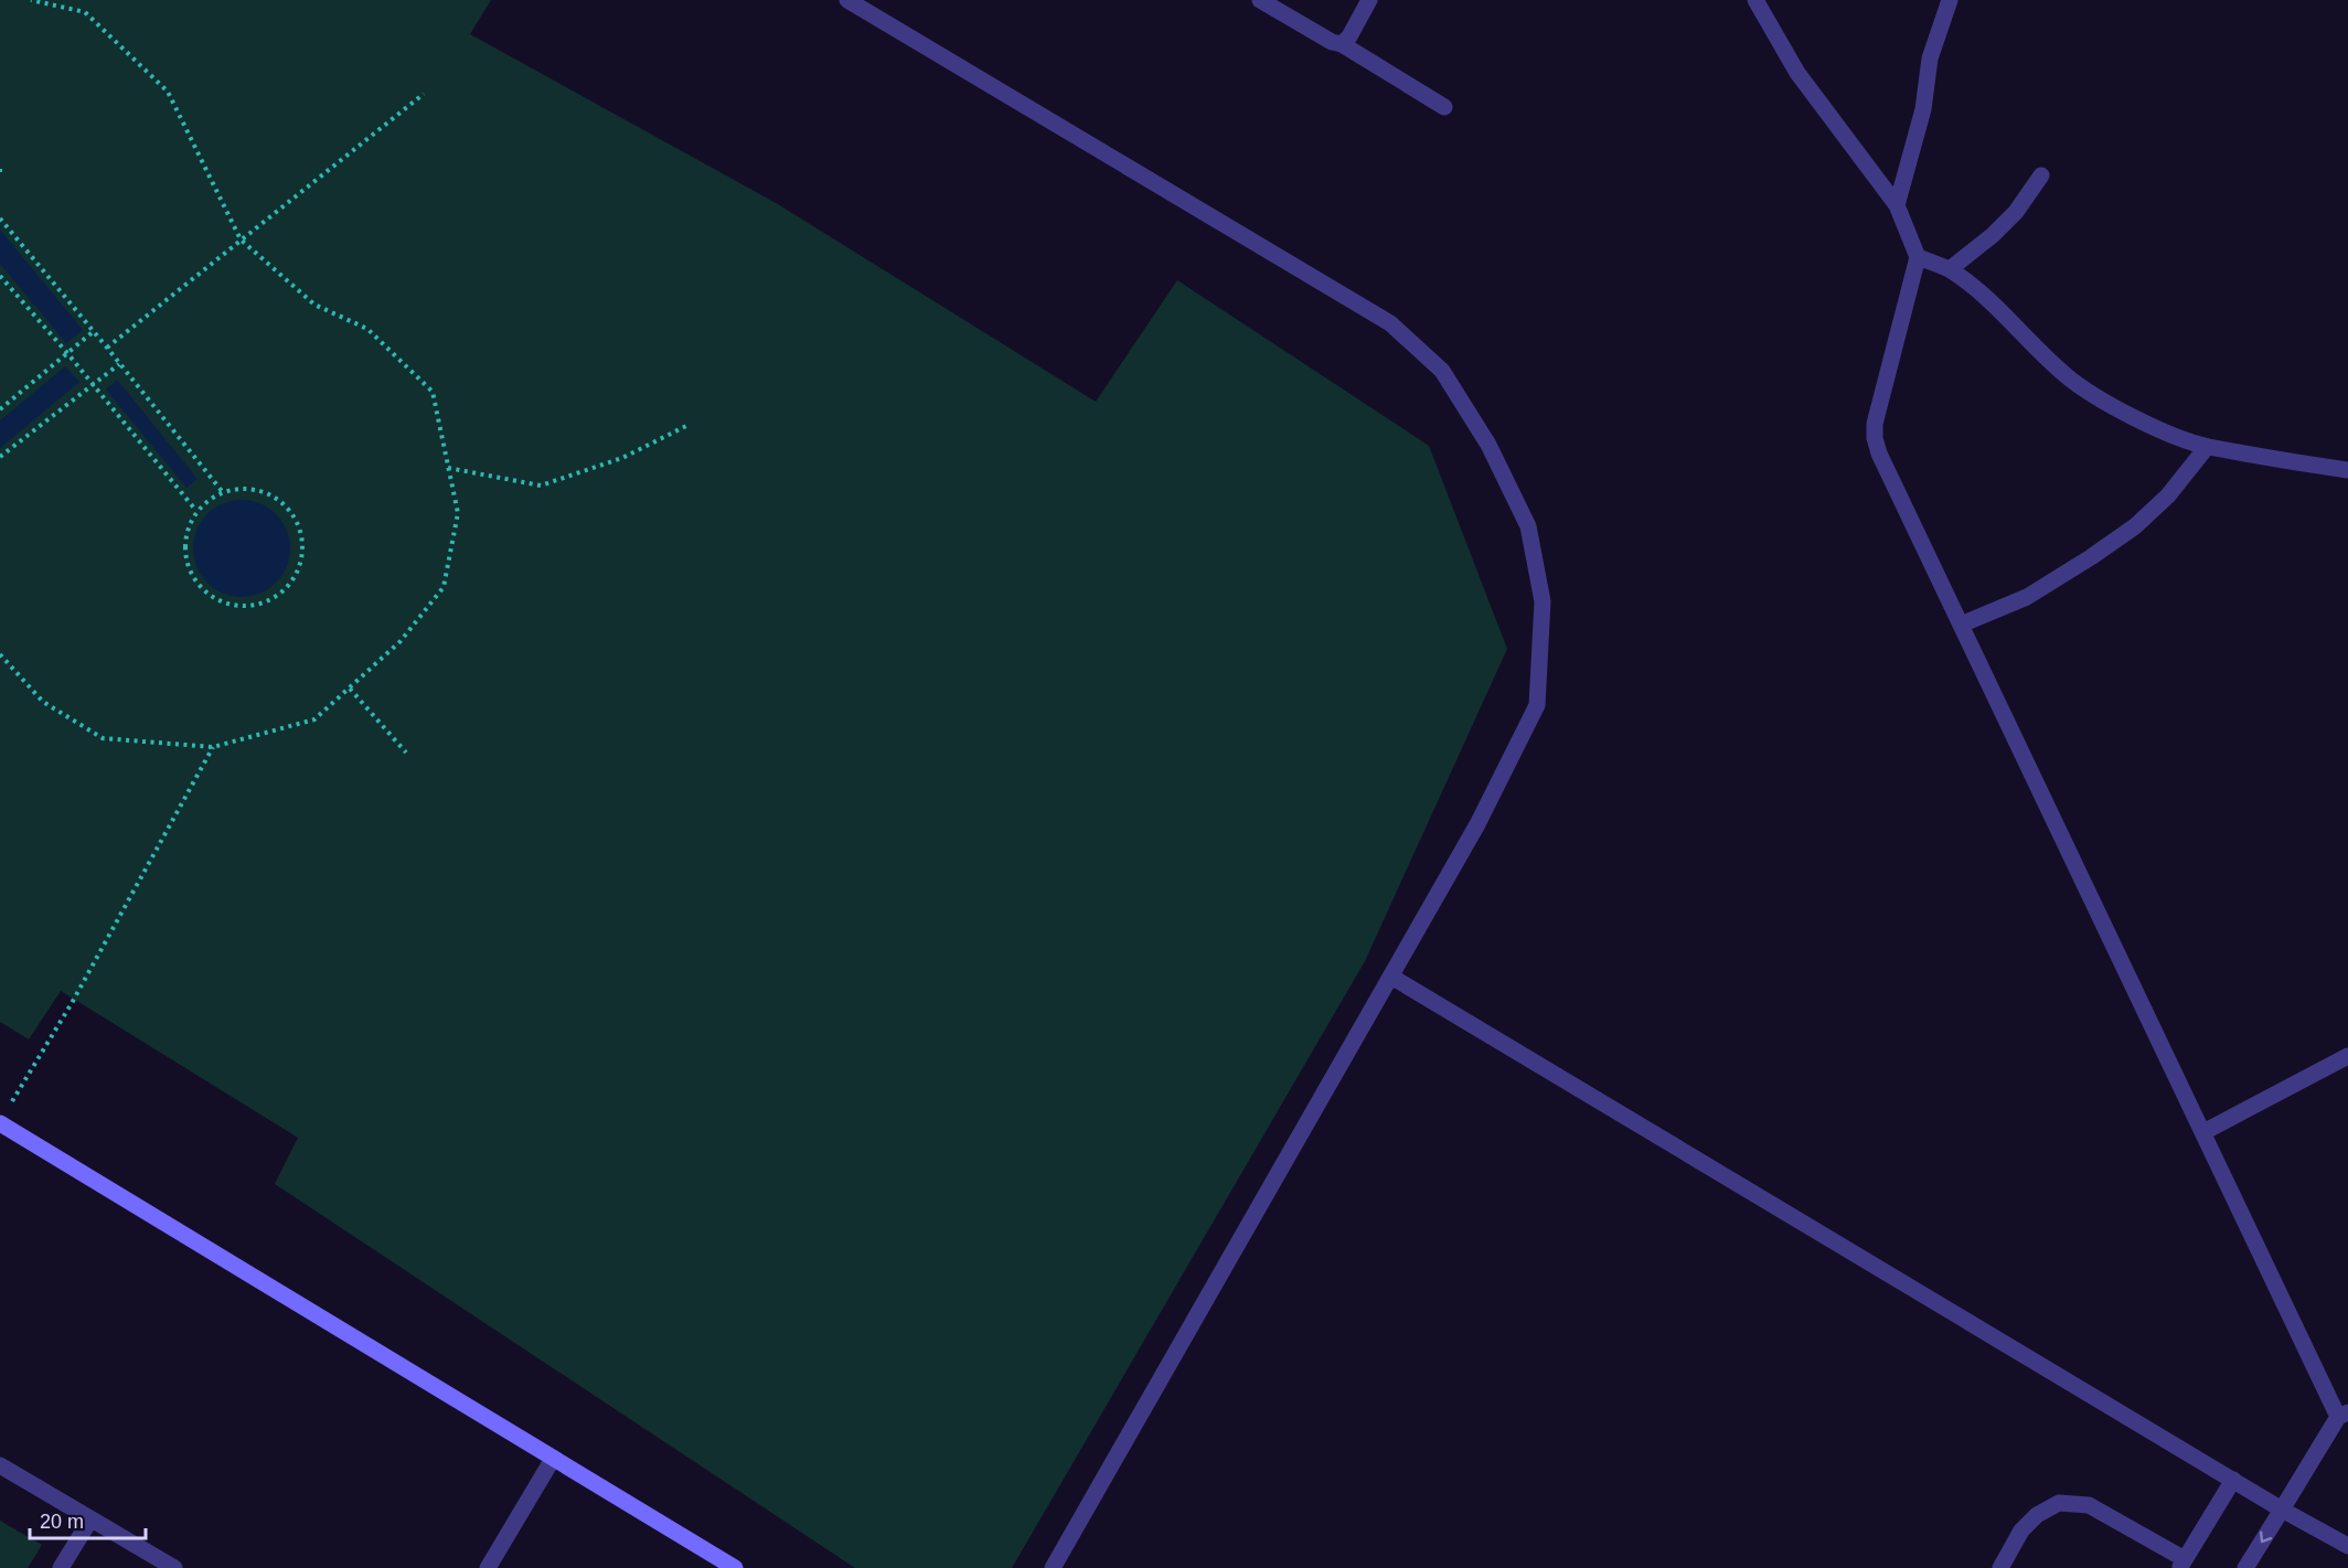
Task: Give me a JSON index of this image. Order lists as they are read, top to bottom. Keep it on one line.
{"scale_bar":"20 m"}
